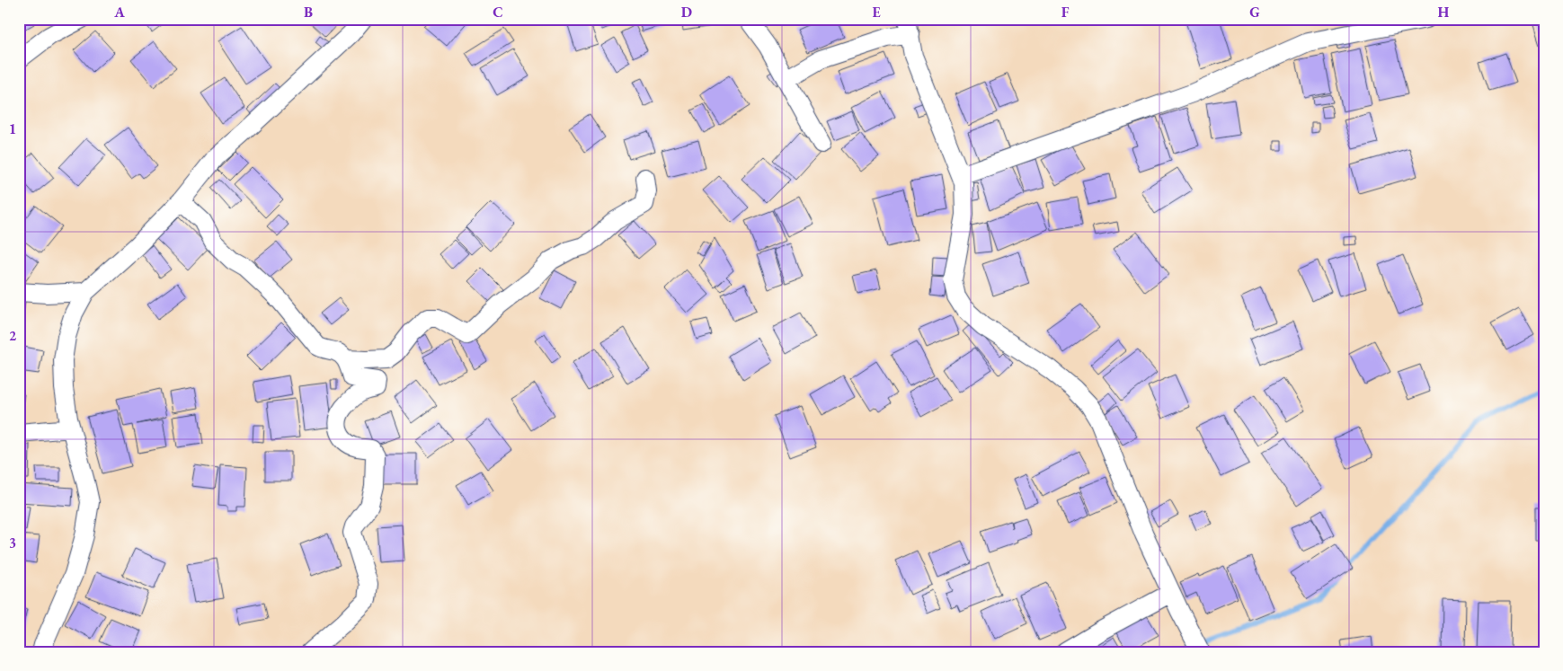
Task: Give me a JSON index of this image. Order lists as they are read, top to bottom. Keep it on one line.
{"grid":{"columns":["A","B","C","D","E","F","G","H"],"rows":["1","2","3"]}}
